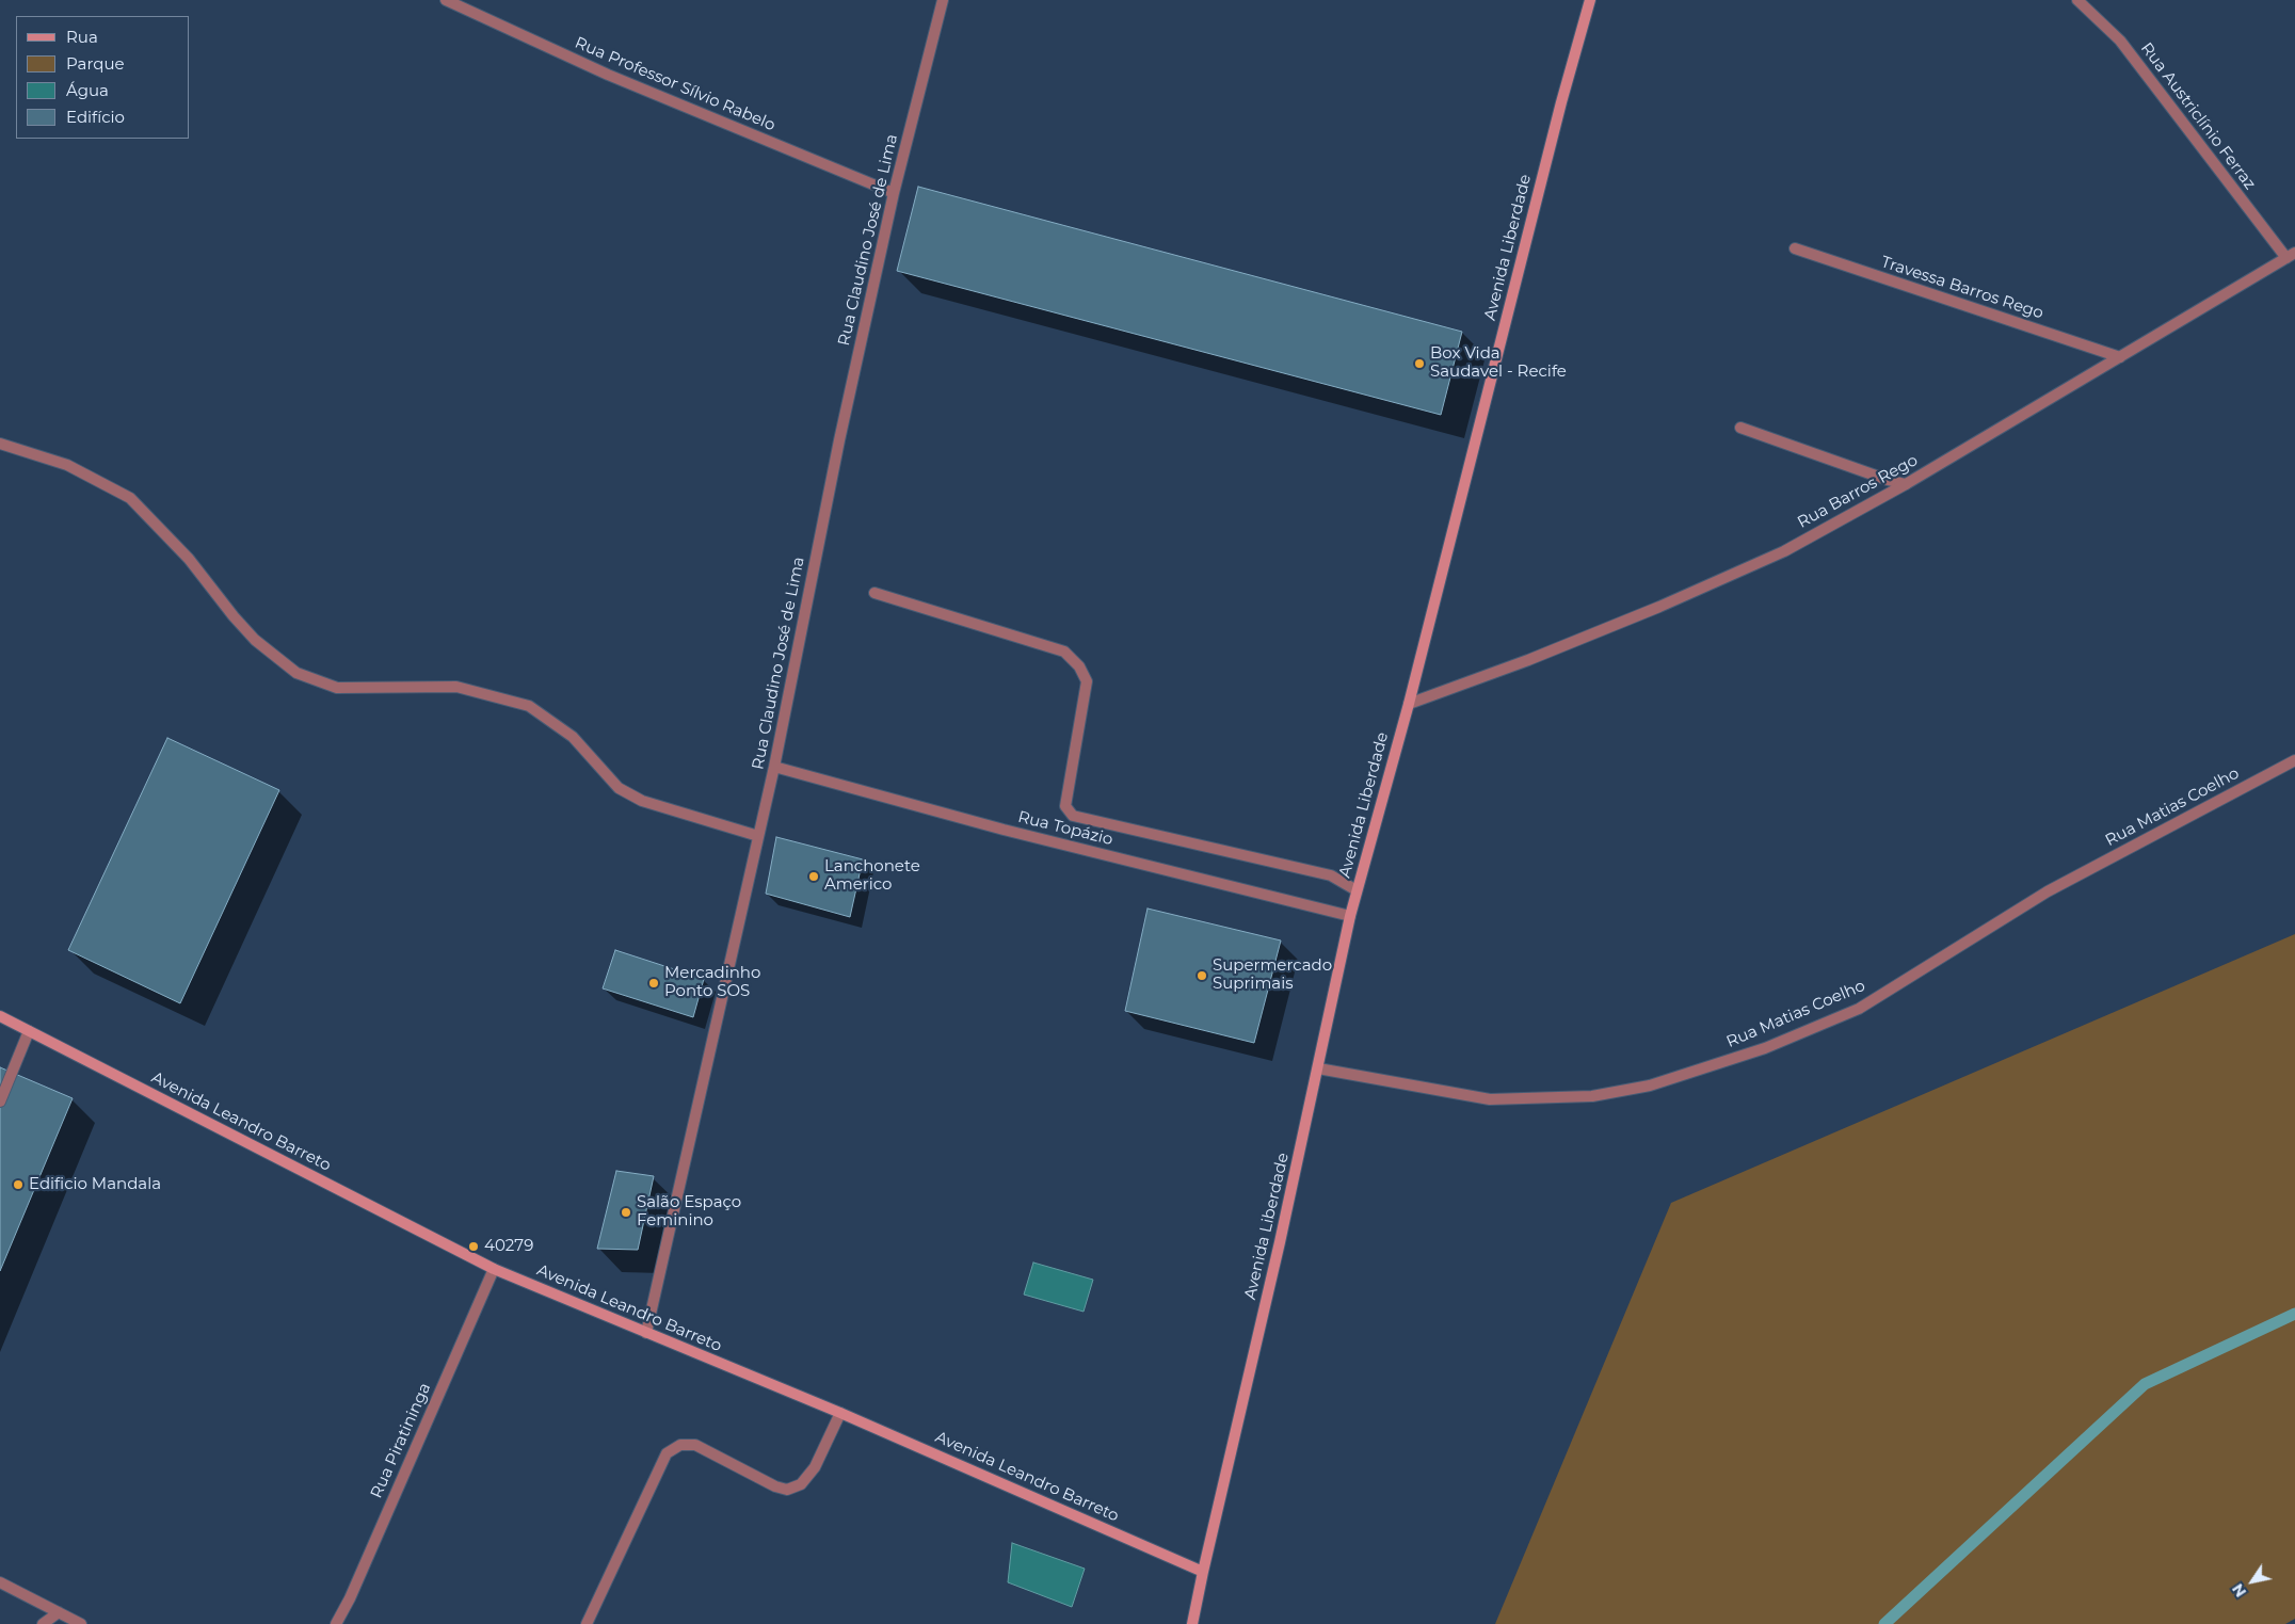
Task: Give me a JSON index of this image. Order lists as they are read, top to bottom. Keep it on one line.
{"streets":{"main road":["Avenida Liberdade","Avenida Leandro Barreto"],"street":["Rua Professor Sílvio Rabelo","Rua Austriclínio Ferraz","Rua Claudino José de Lima","Travessa Barros Rego","Rua Barros Rego","Rua Matias Coelho","Rua Topázio","Rua Piratininga"]},"crossings":[["Rua Professor Sílvio Rabelo","Rua Claudino José de Lima"],["Rua Austriclínio Ferraz","Rua Barros Rego"],["Rua Claudino José de Lima","Rua Topázio"],["Rua Claudino José de Lima","Avenida Leandro Barreto"],["Avenida Liberdade","Rua Barros Rego"],["Avenida Liberdade","Rua Matias Coelho"],["Avenida Liberdade","Rua Topázio"],["Avenida Liberdade","Avenida Leandro Barreto"],["Travessa Barros Rego","Rua Barros Rego"],["Avenida Leandro Barreto","Rua Piratininga"]],"places":["Box Vida Saudavel - Recife","Lanchonete Americo","Supermercado Suprimais","Mercadinho Ponto SOS","Edificio Mandala","Salão Espaço Feminino","40279"],"legend":["Rua","Parque","Água","Edifício"],"north":"bottom left"}
